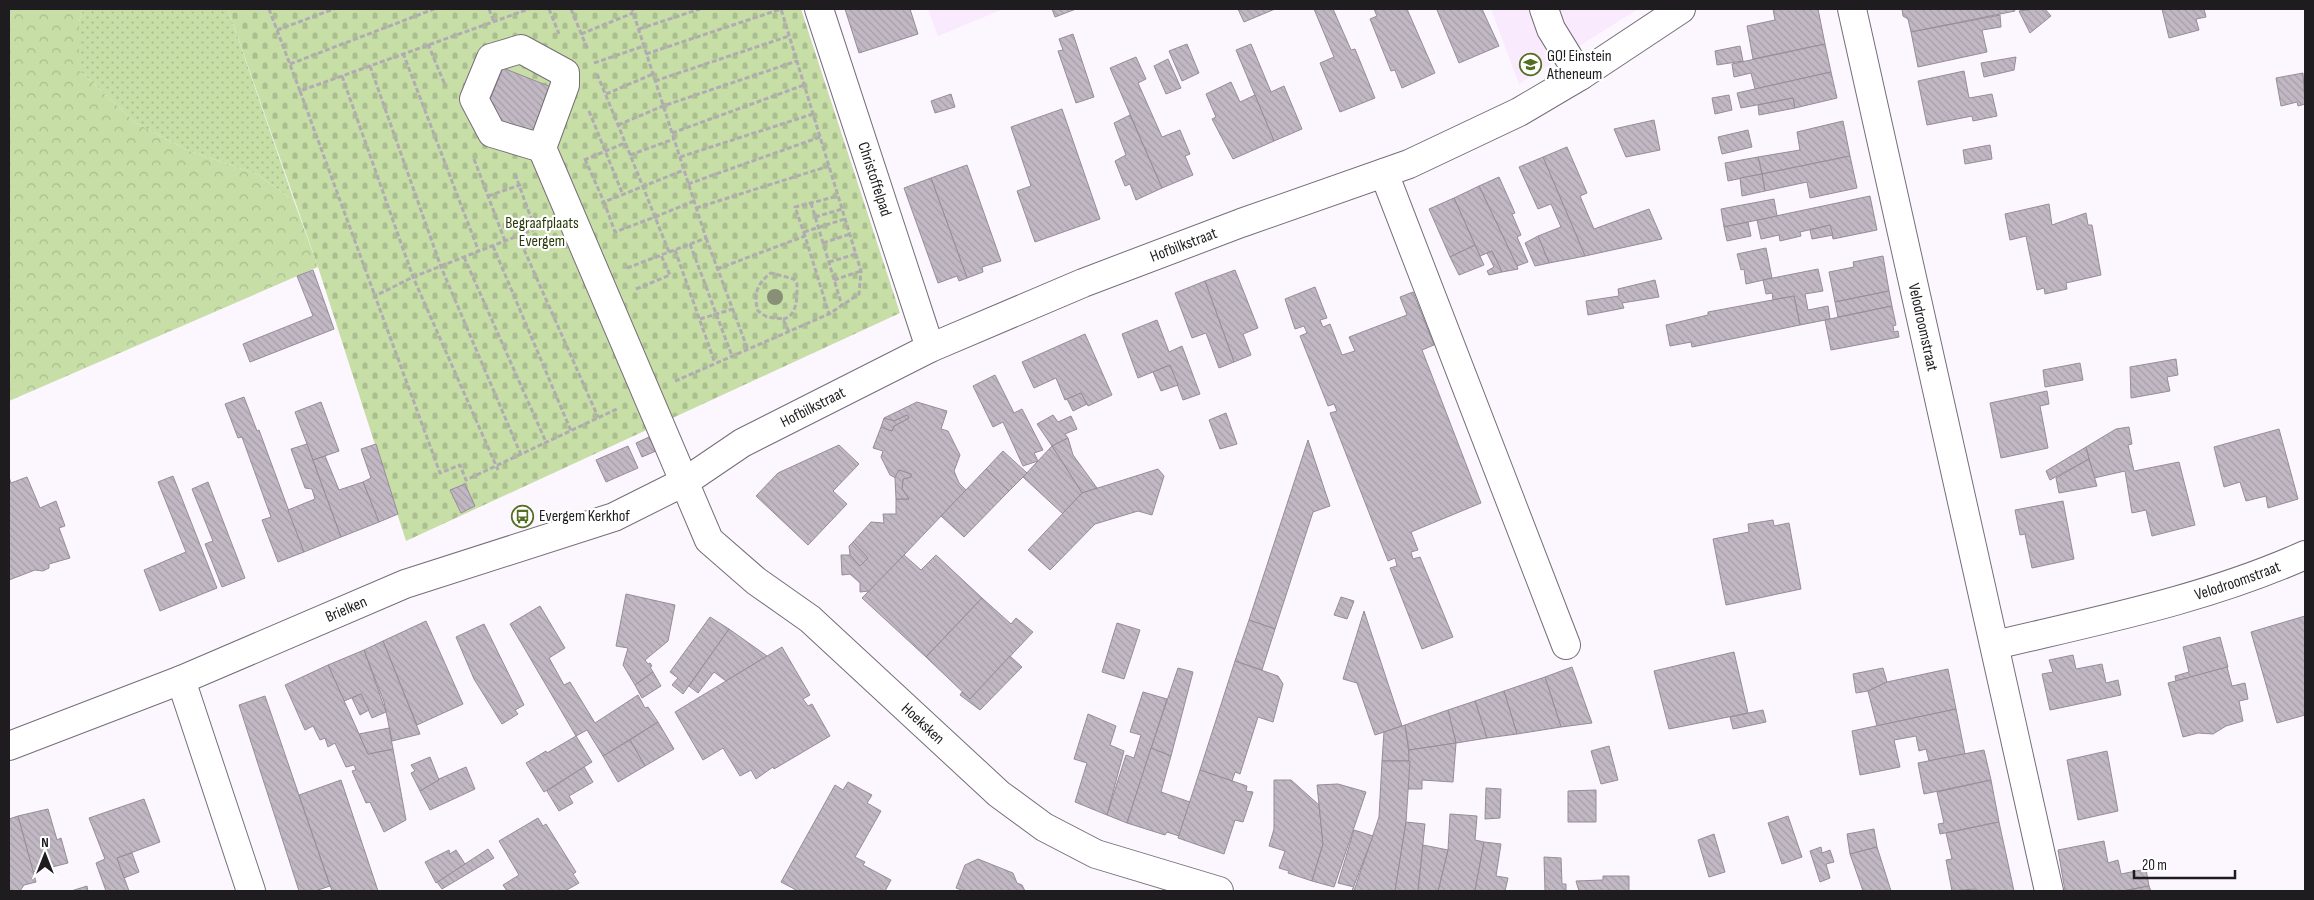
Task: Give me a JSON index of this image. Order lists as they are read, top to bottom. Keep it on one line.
{"streets":{"street":["Christoffelpad","Hofbilkstraat","Velodroomstraat","Brielken","Hoeksken"]},"crossings":[["Christoffelpad","Hofbilkstraat"],["Hofbilkstraat","Brielken"],["Hofbilkstraat","Hoeksken"],["Brielken","Hoeksken"]],"parks":["Begraafplaats Evergem"],"places":{"school or university":["GO! Einstein Atheneum"],"bus stop":["Evergem Kerkhof"]},"scale_bar":"20 m","north":"top"}
